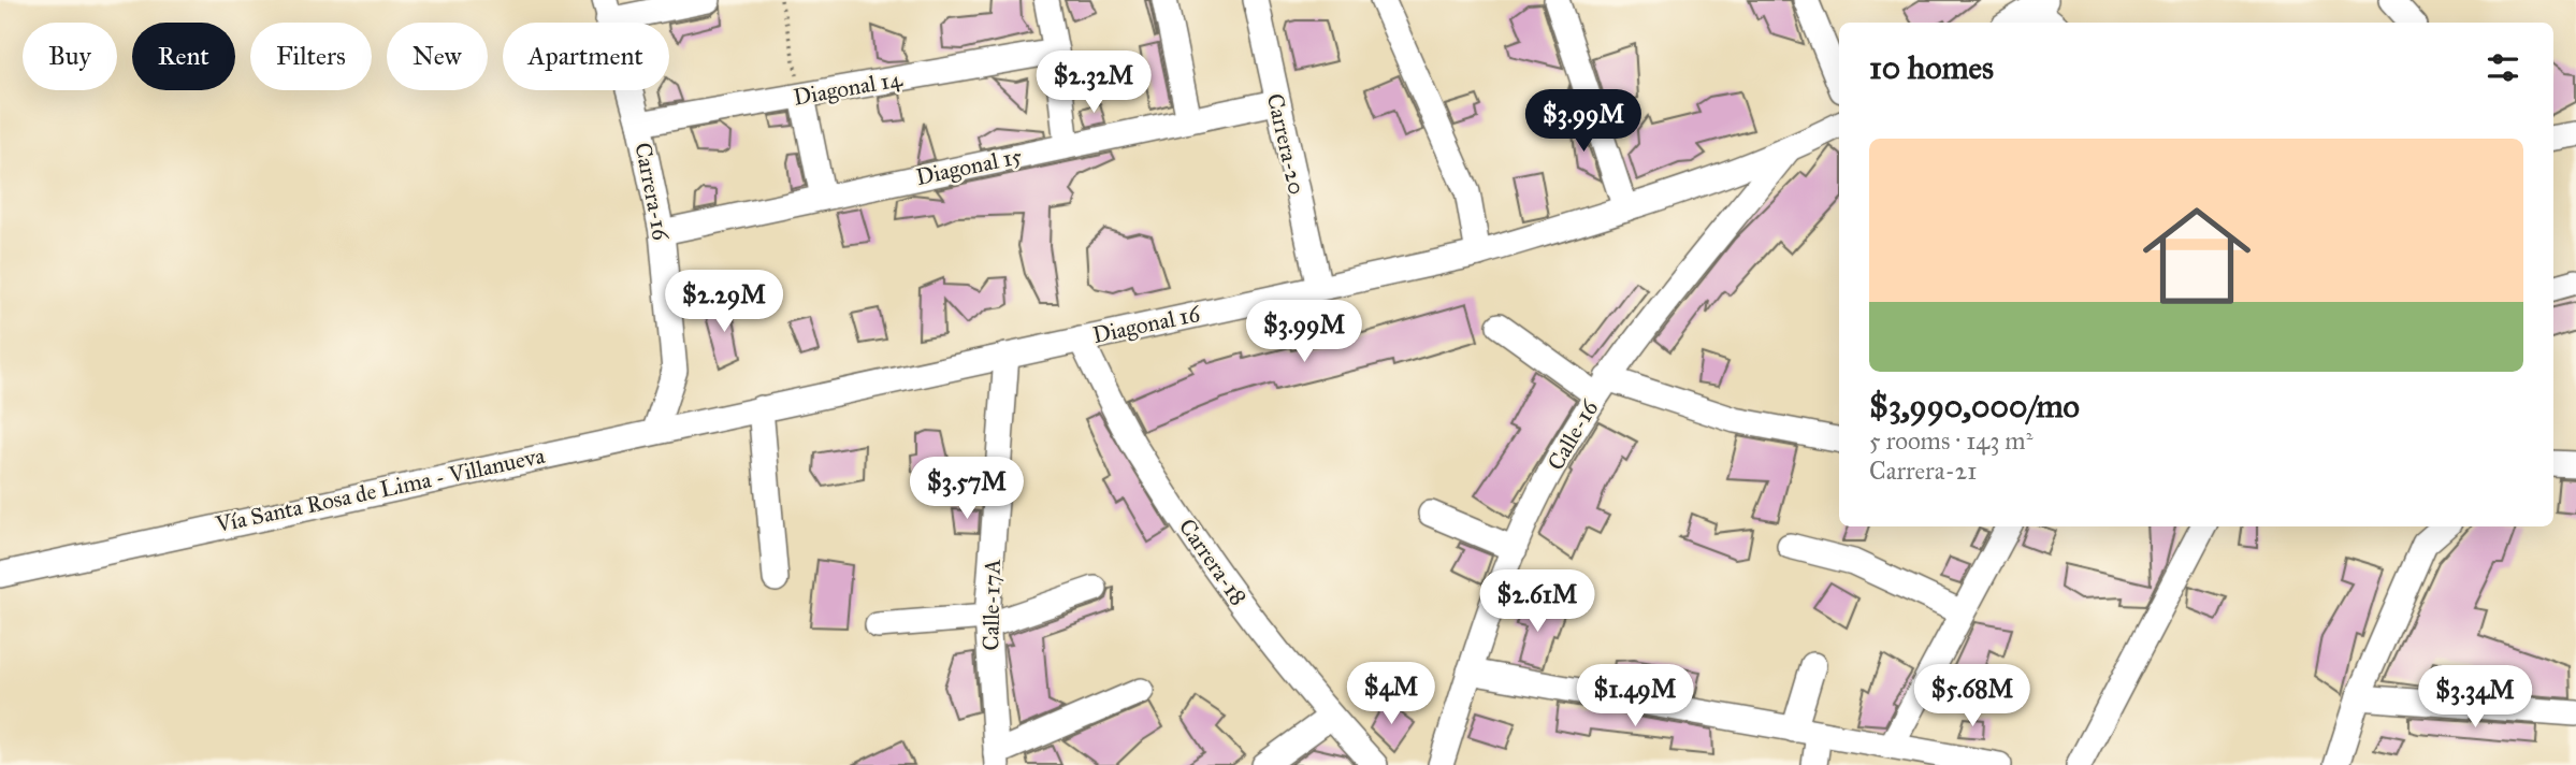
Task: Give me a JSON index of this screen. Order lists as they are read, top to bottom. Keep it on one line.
{"streets":{"street":["Diagonal 14","Carrera-20","Diagonal 15","Carrera-16","Diagonal 16","Calle-16","Vía Santa Rosa de Lima - Villanueva","Carrera-18","Calle-17A"]},"crossings":[["Diagonal 14","Carrera-16"],["Carrera-20","Diagonal 15"],["Carrera-20","Diagonal 16"],["Diagonal 15","Carrera-16"],["Carrera-16","Vía Santa Rosa de Lima - Villanueva"],["Diagonal 16","Calle-16"],["Diagonal 16","Vía Santa Rosa de Lima - Villanueva"],["Diagonal 16","Carrera-18"],["Diagonal 16","Calle-17A"]],"page":{"chip":["Buy","Rent","Filters","New","Apartment"],"heading":"10 homes","price":["$2.32M","$3.99M","$2.29M","$3.99M","$3.57M","$2.61M","$4M","$1.49M","$5.68M","$3.34M"],"list":[{"name":"$3,990,000/mo","note":"5 rooms · 143 m² · Carrera-21"}]}}
